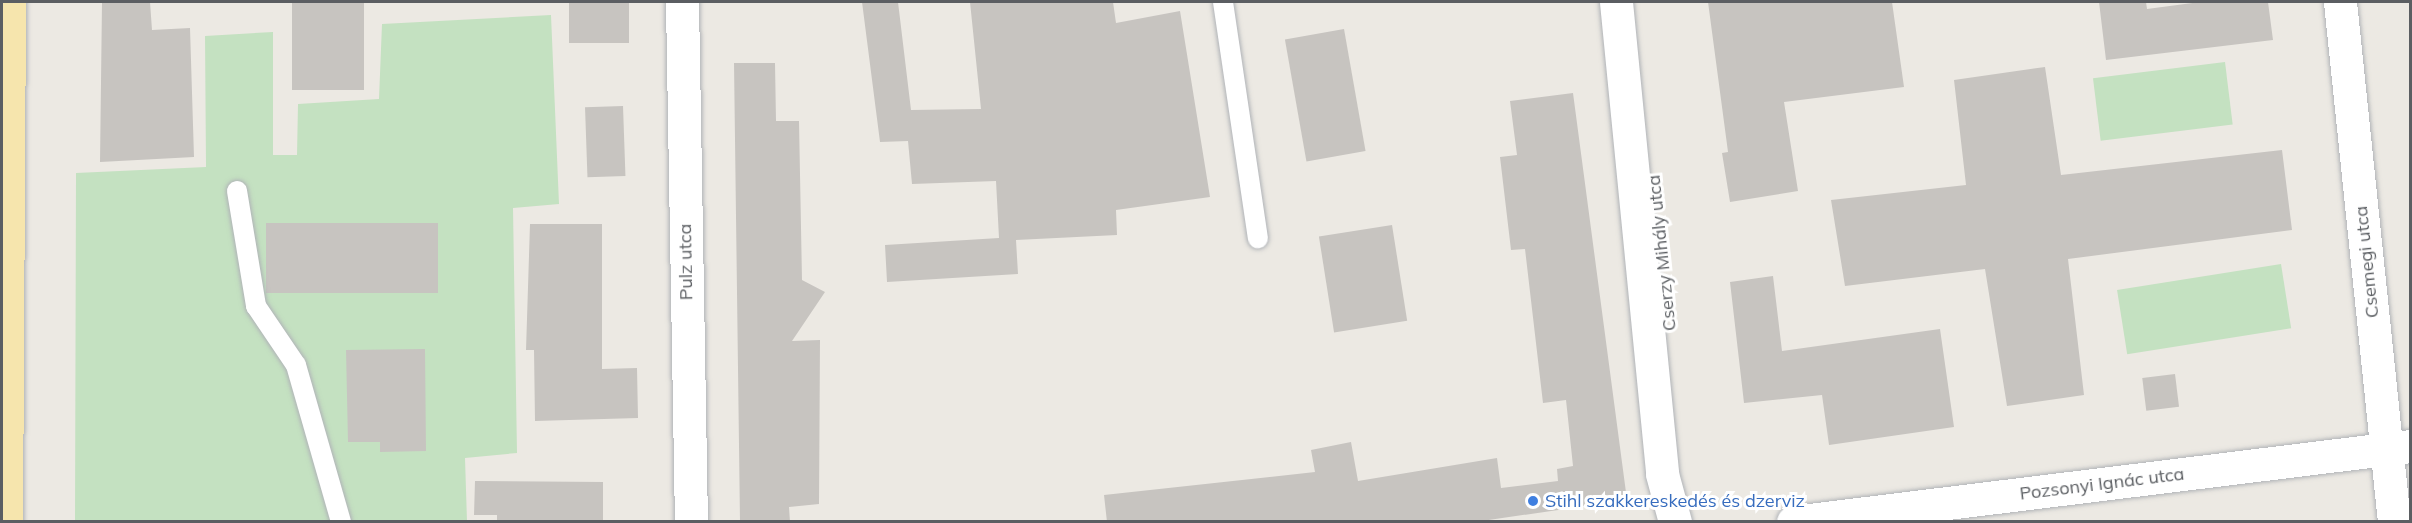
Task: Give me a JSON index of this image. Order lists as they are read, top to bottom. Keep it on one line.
{"streets":{"street":["Cserzy Mihály utca","Pulz utca","Csemegi utca","Pozsonyi Ignác utca"]},"crossings":[["Csemegi utca","Pozsonyi Ignác utca"]],"places":["Stihl szakkereskedés és dzerviz"]}
